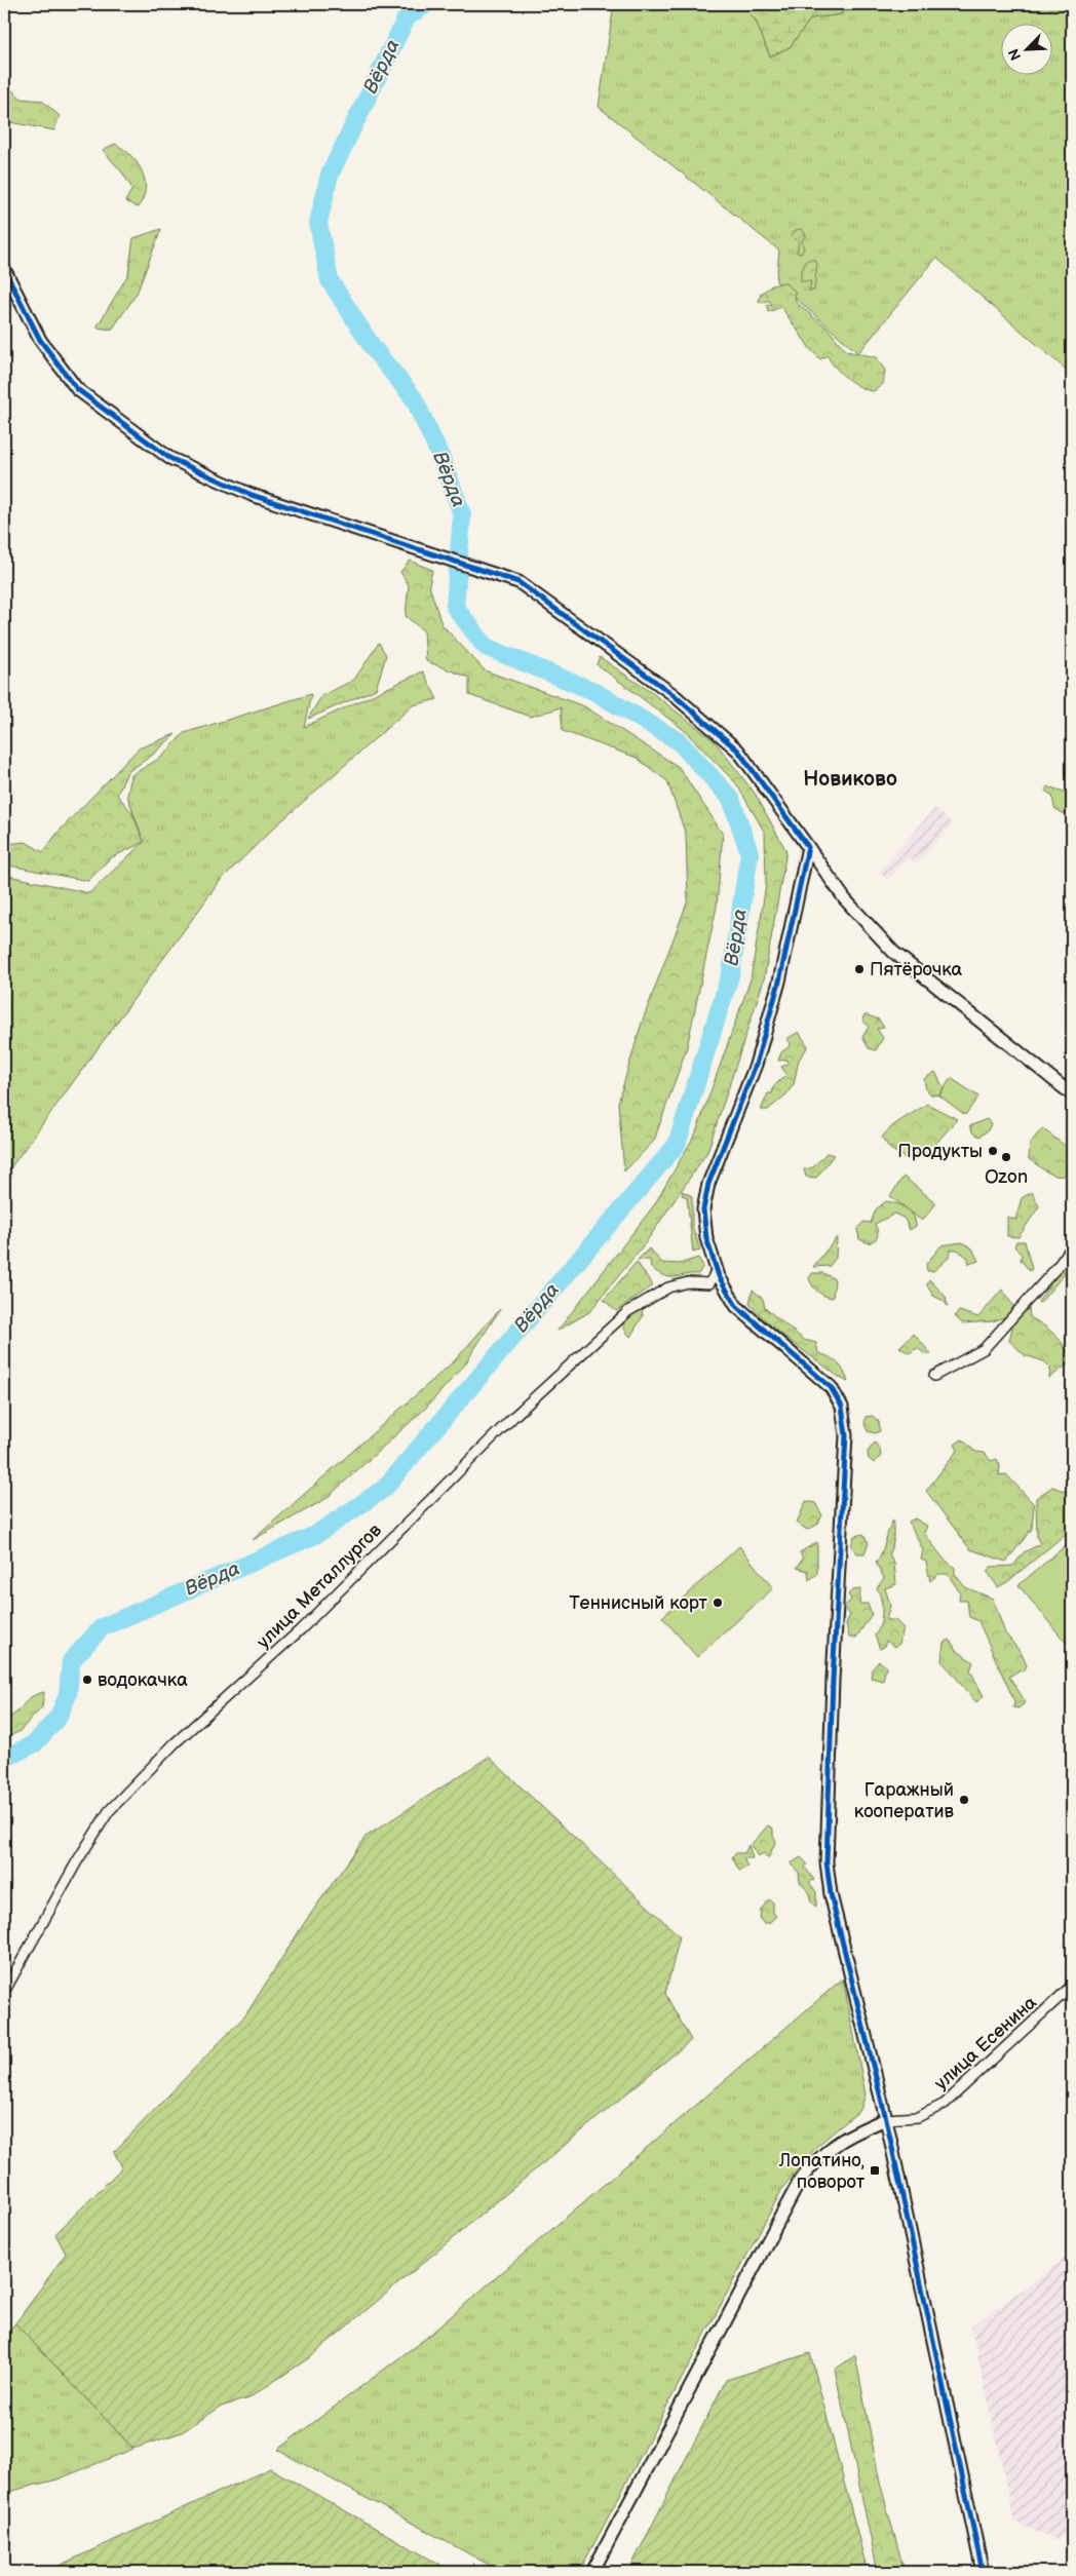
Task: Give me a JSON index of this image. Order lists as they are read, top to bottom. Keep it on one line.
{"streets":{"street":["улица Металлургов","улица Есенина"]},"districts":["Новиково"],"water":["Вёрда"],"places":{"other":["Пятёрочка","Продукты","Ozon","Теннисный корт","водокачка","Гаражный кооператив"],"transit":["Лопатино, поворот"]},"north":"bottom left"}
